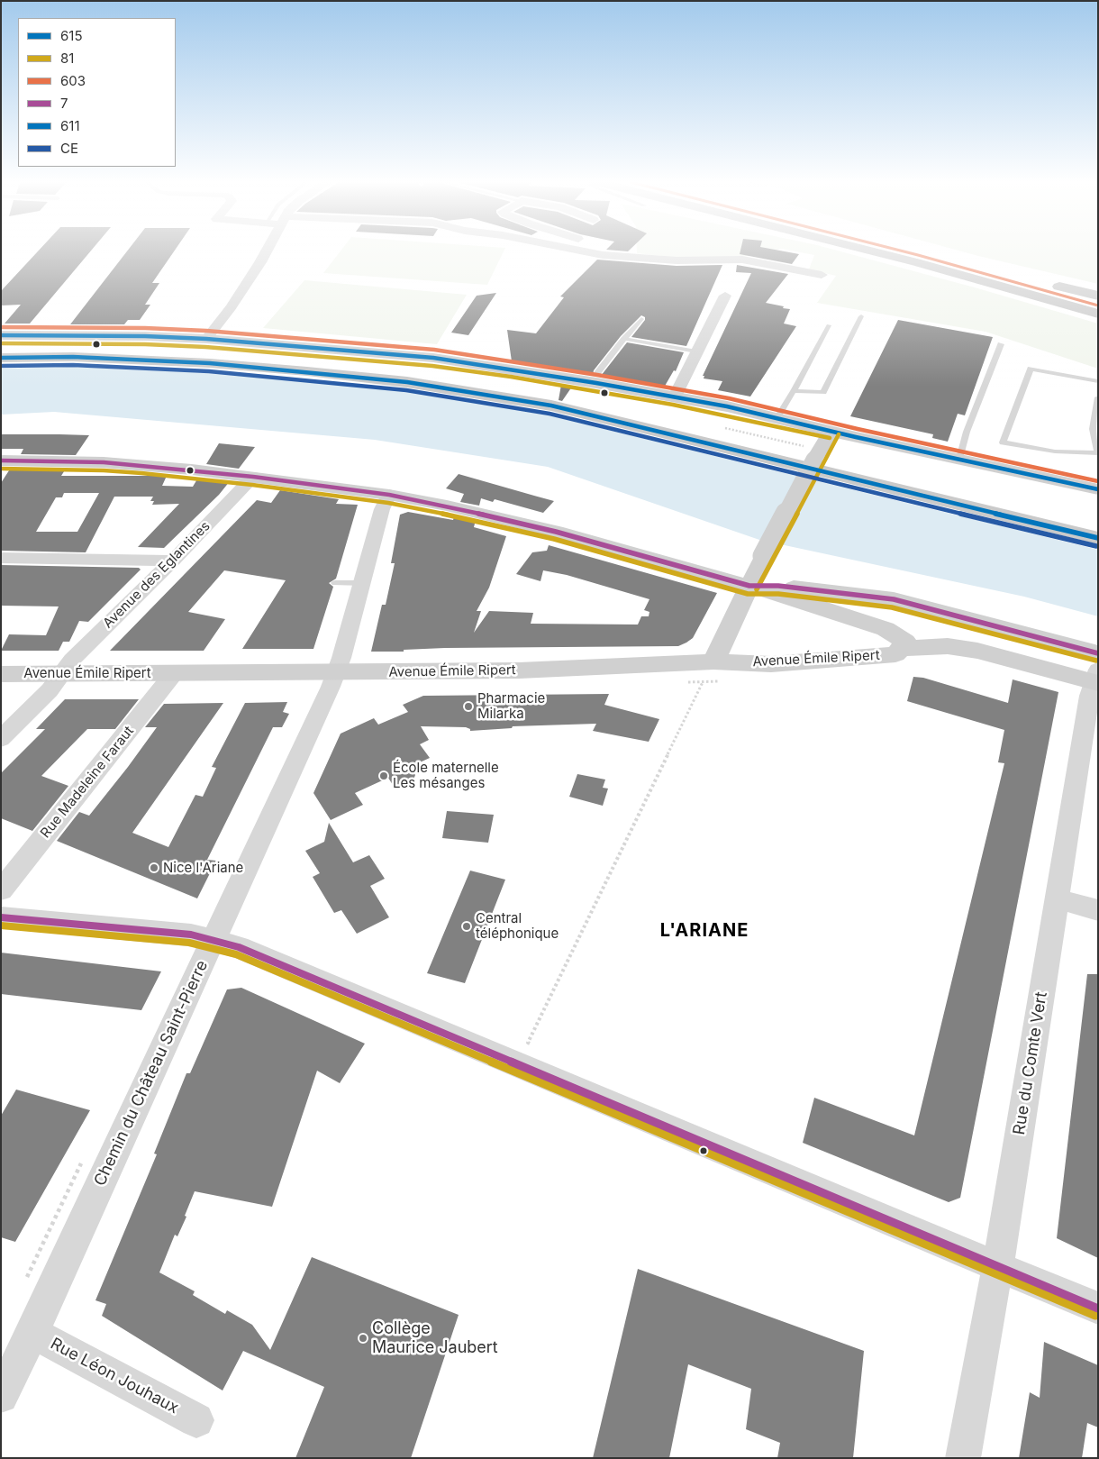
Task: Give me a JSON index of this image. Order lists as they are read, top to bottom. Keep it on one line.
{"streets":{"street":["Avenue des Eglantines","Avenue Émile Ripert","Rue Madeleine Faraut","Rue du Comte Vert","Chemin du Château Saint-Pierre","Rue Léon Jouhaux"]},"crossings":[["Avenue des Eglantines","Avenue Émile Ripert"],["Avenue Émile Ripert","Rue Madeleine Faraut"],["Avenue Émile Ripert","Rue du Comte Vert"],["Avenue Émile Ripert","Chemin du Château Saint-Pierre"],["Chemin du Château Saint-Pierre","Rue Léon Jouhaux"]],"districts":["L'ARIANE"],"places":["Pharmacie Milarka","École maternelle Les mésanges","Nice l'Ariane","Central téléphonique","Collège Maurice Jaubert"],"lines":["transit line 603","transit line 615","transit line 81","transit line 611","transit line CE","transit line 7"],"legend":["615","81","603","7","611","CE"]}
